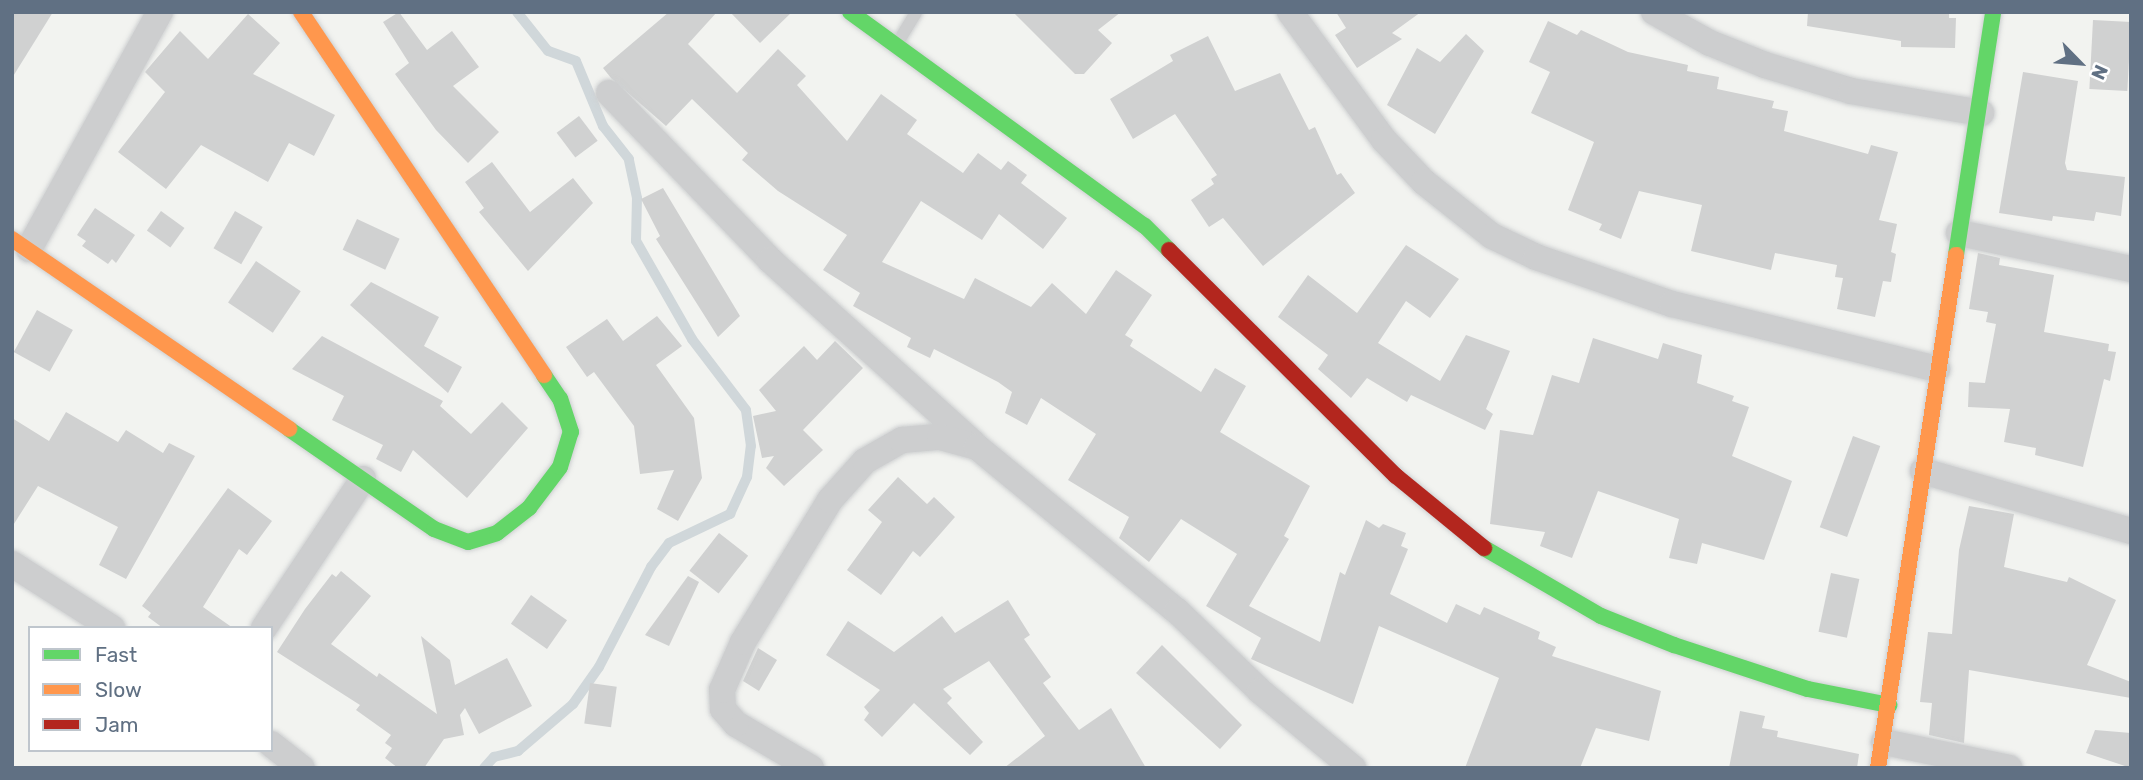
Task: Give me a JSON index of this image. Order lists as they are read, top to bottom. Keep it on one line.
{"legend":["Fast","Slow","Jam"],"north":"bottom right"}
